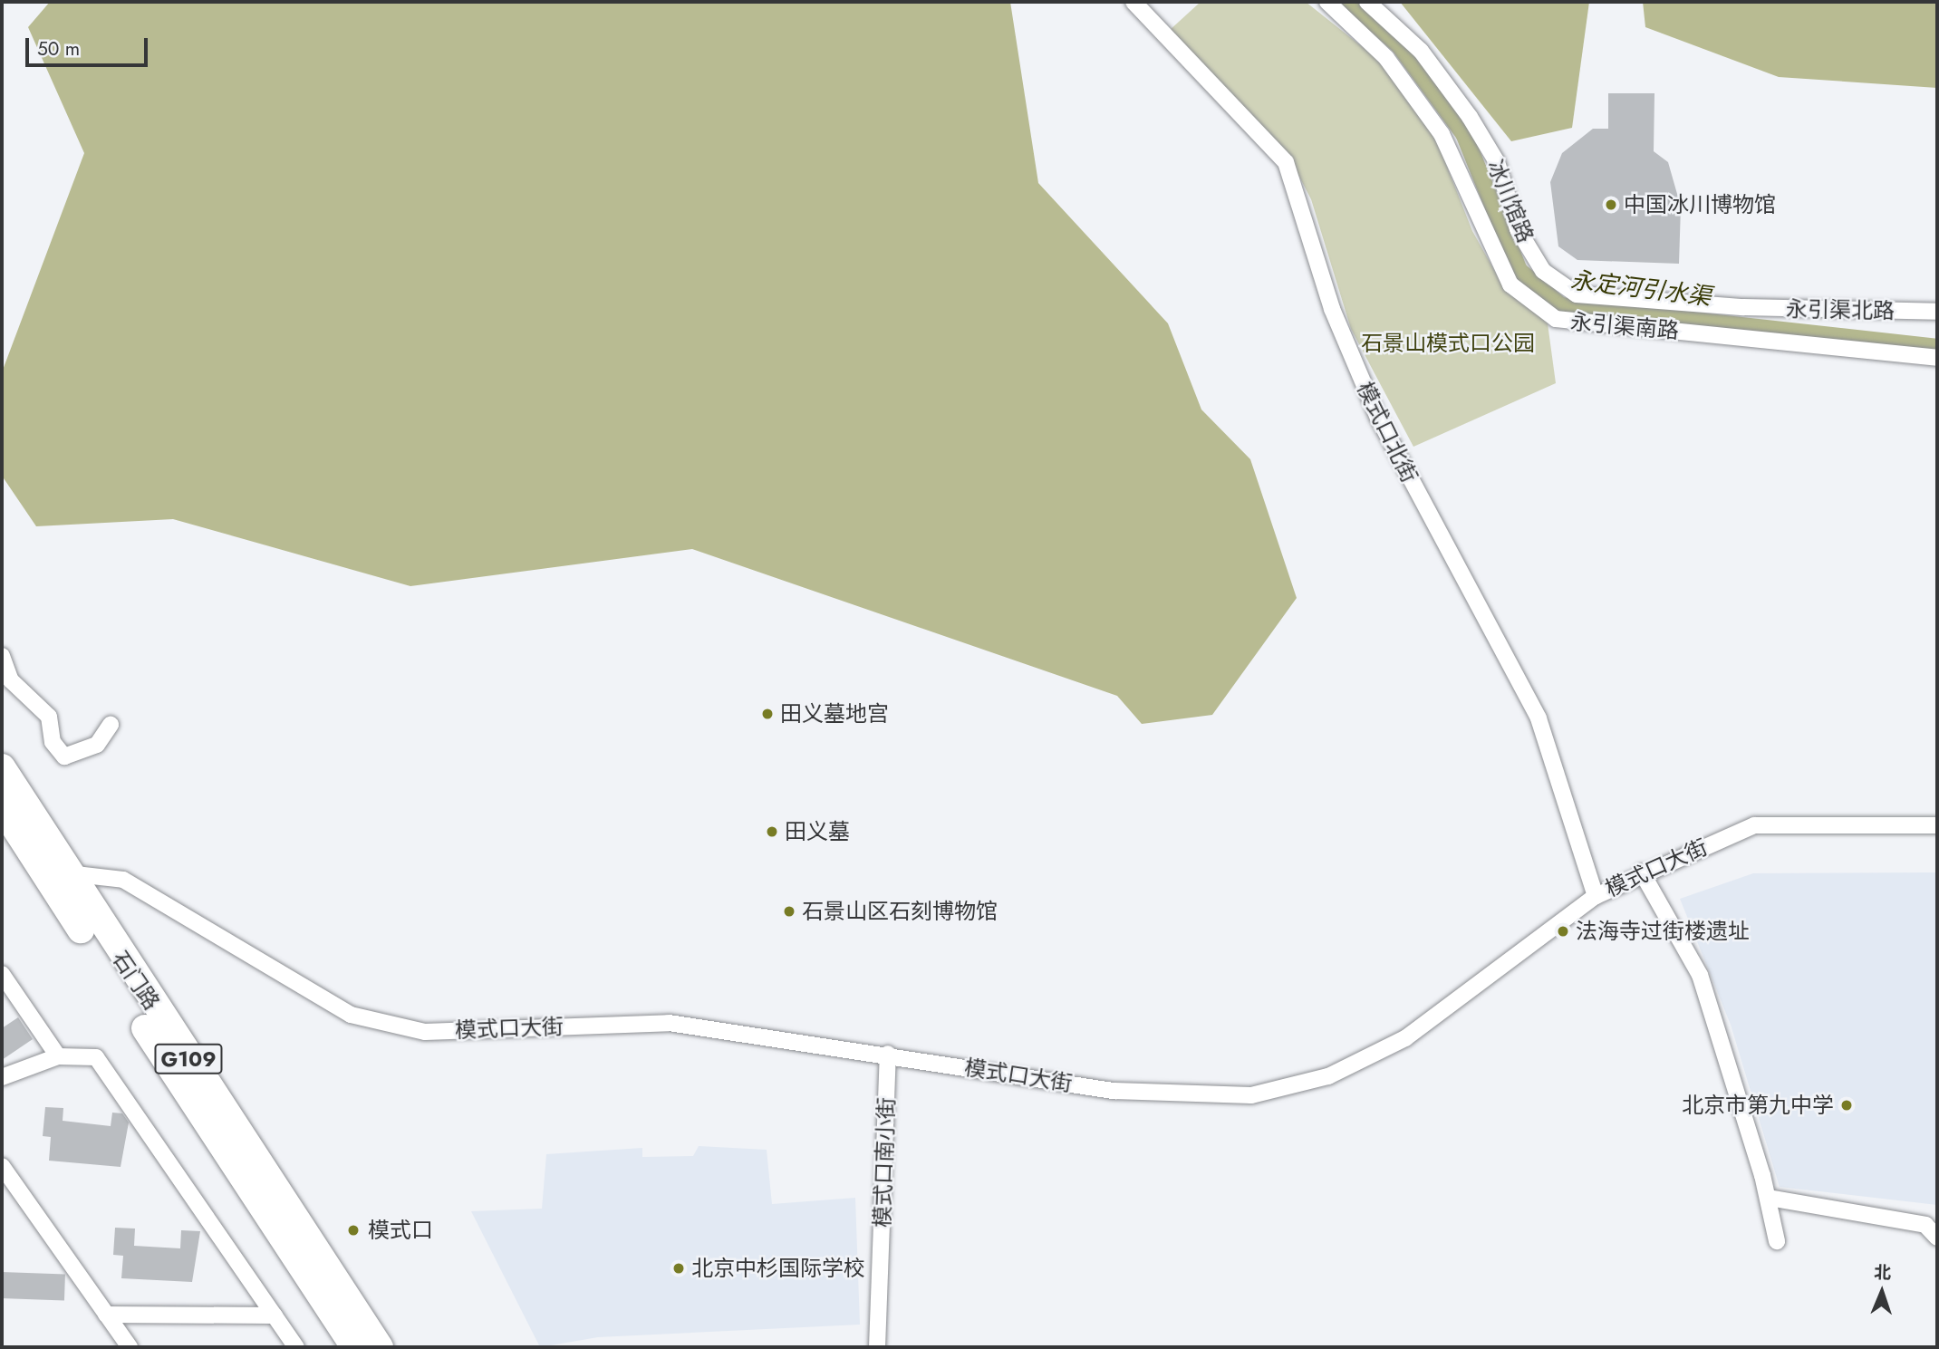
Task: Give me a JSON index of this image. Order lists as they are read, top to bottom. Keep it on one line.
{"streets":{"highway":["石门路","G109"],"street":["冰川馆路","永引渠北路","永引渠南路","模式口北街","模式口大街","模式口南小街"]},"crossings":[["冰川馆路","永引渠北路"],["模式口北街","模式口大街"],["模式口大街","石门路"],["模式口大街","模式口南小街"]],"water":["永定河引水渠"],"parks":["石景山模式口公园"],"places":["中国冰川博物馆","田义墓地宫","田义墓","石景山区石刻博物馆","法海寺过街楼遗址","北京市第九中学","模式口","北京中杉国际学校"],"scale_bar":"50 m","north":"top"}
